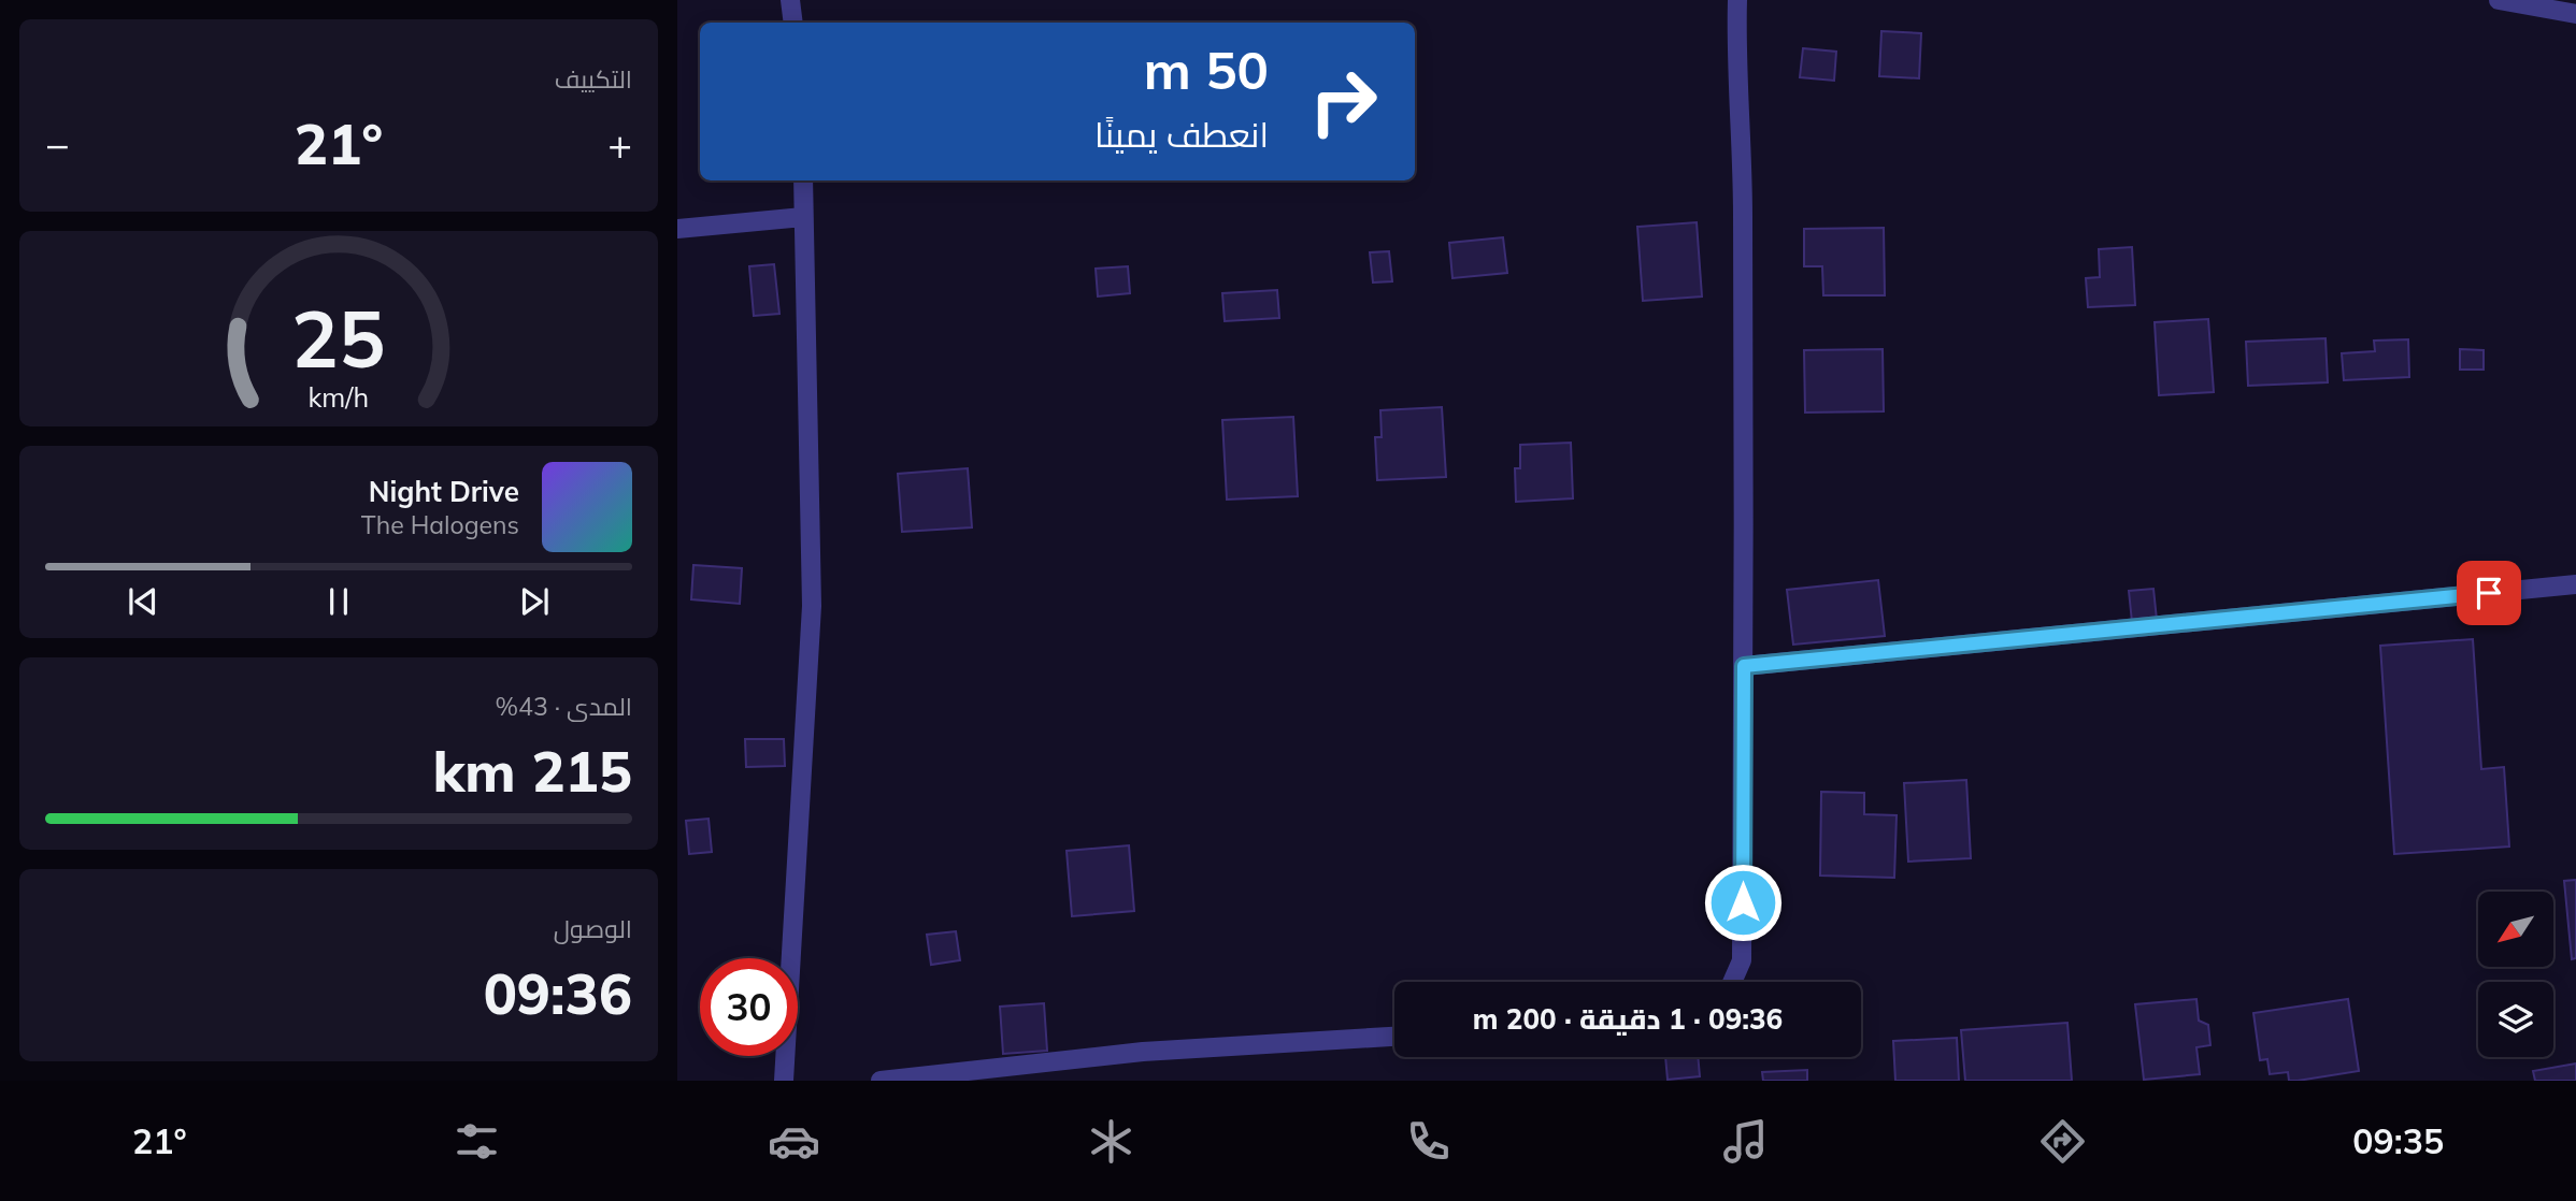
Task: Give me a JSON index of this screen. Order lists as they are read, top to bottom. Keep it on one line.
{"north":"bottom left","page":{"tile":["التكييف",["المدى · 43%","215 km"],["الوصول","09:36"]],"turn":["50 m","انعطف يمينًا"],"heat":["−","21°","+"],"song":["Night Drive","The Halogens"],"limit":"30","trip":"09:36 · 1 دقيقة · 200 m","tabs":["09:35","21°"],"gauge":["25","km/h"]}}
